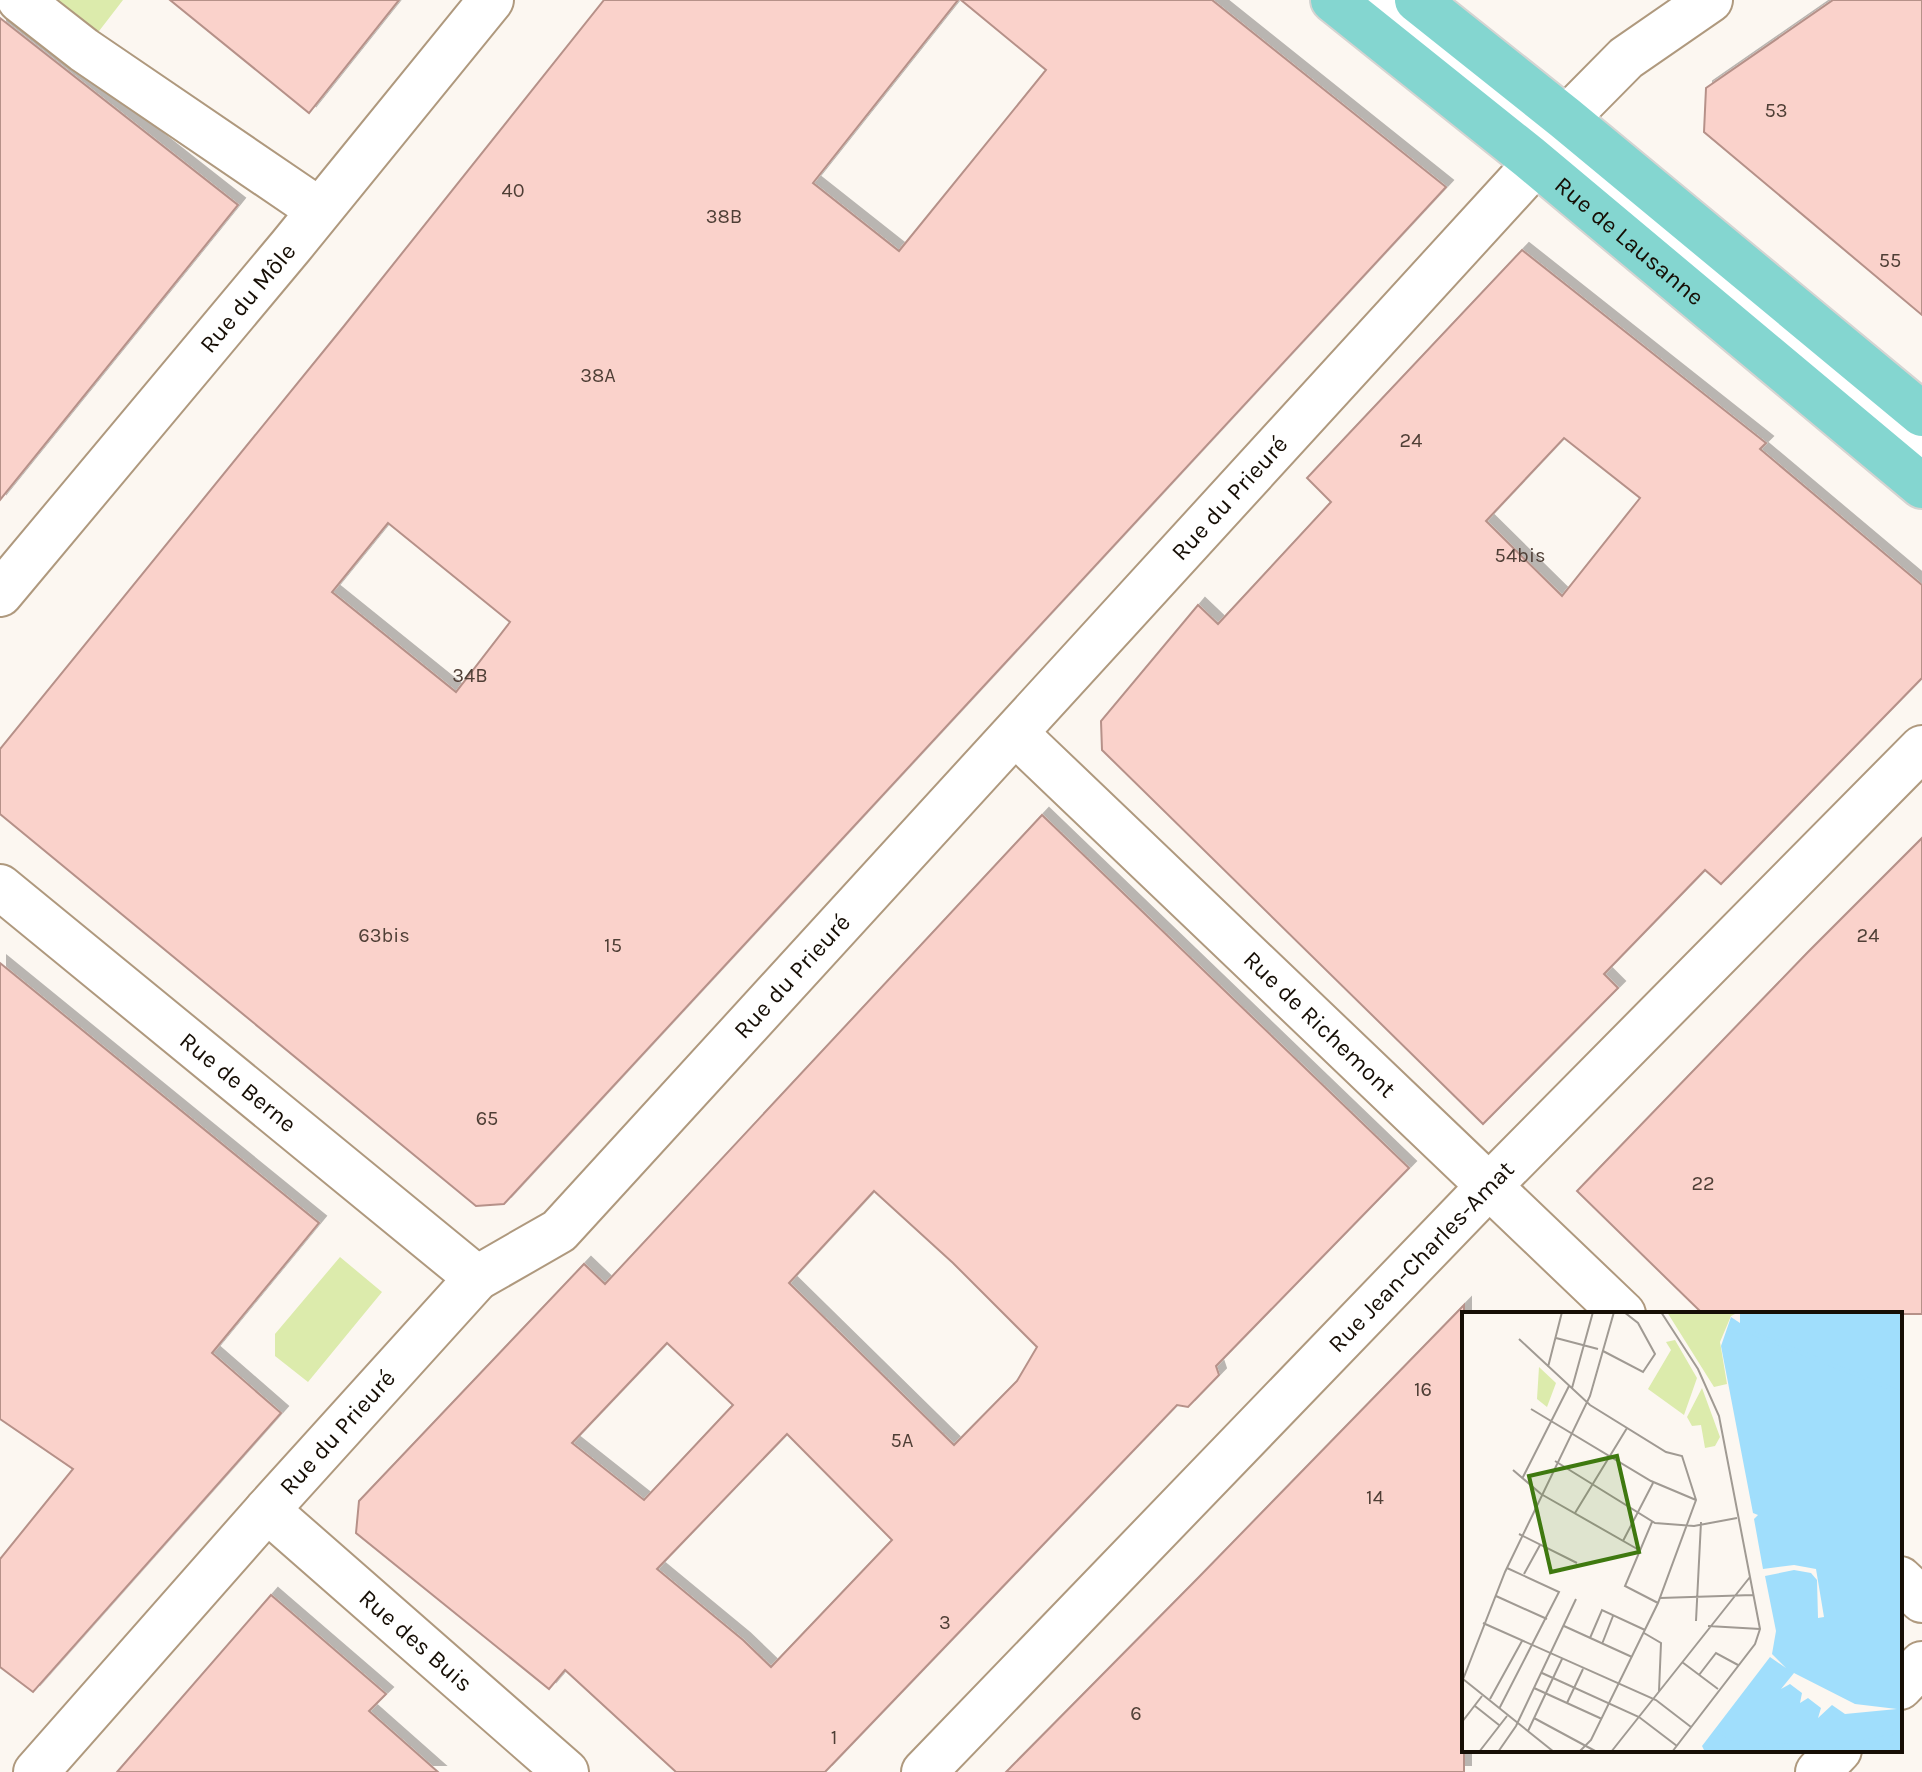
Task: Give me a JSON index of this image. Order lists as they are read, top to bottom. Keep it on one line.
{"streets":{"main road":["Rue de Lausanne"],"street":["Rue du Môle","Rue du Prieuré","Rue de Richemont","Rue de Berne","Rue Jean-Charles-Amat","Rue des Buis"]},"crossings":[["Rue de Lausanne","Rue du Prieuré"],["Rue du Prieuré","Rue de Richemont"],["Rue du Prieuré","Rue de Berne"],["Rue du Prieuré","Rue des Buis"],["Rue de Richemont","Rue Jean-Charles-Amat"]],"house_numbers":["53","40","38B","55","38A","24","54bis","34B","63bis","24","15","65","22","16","5A","14","3","6","1"]}
